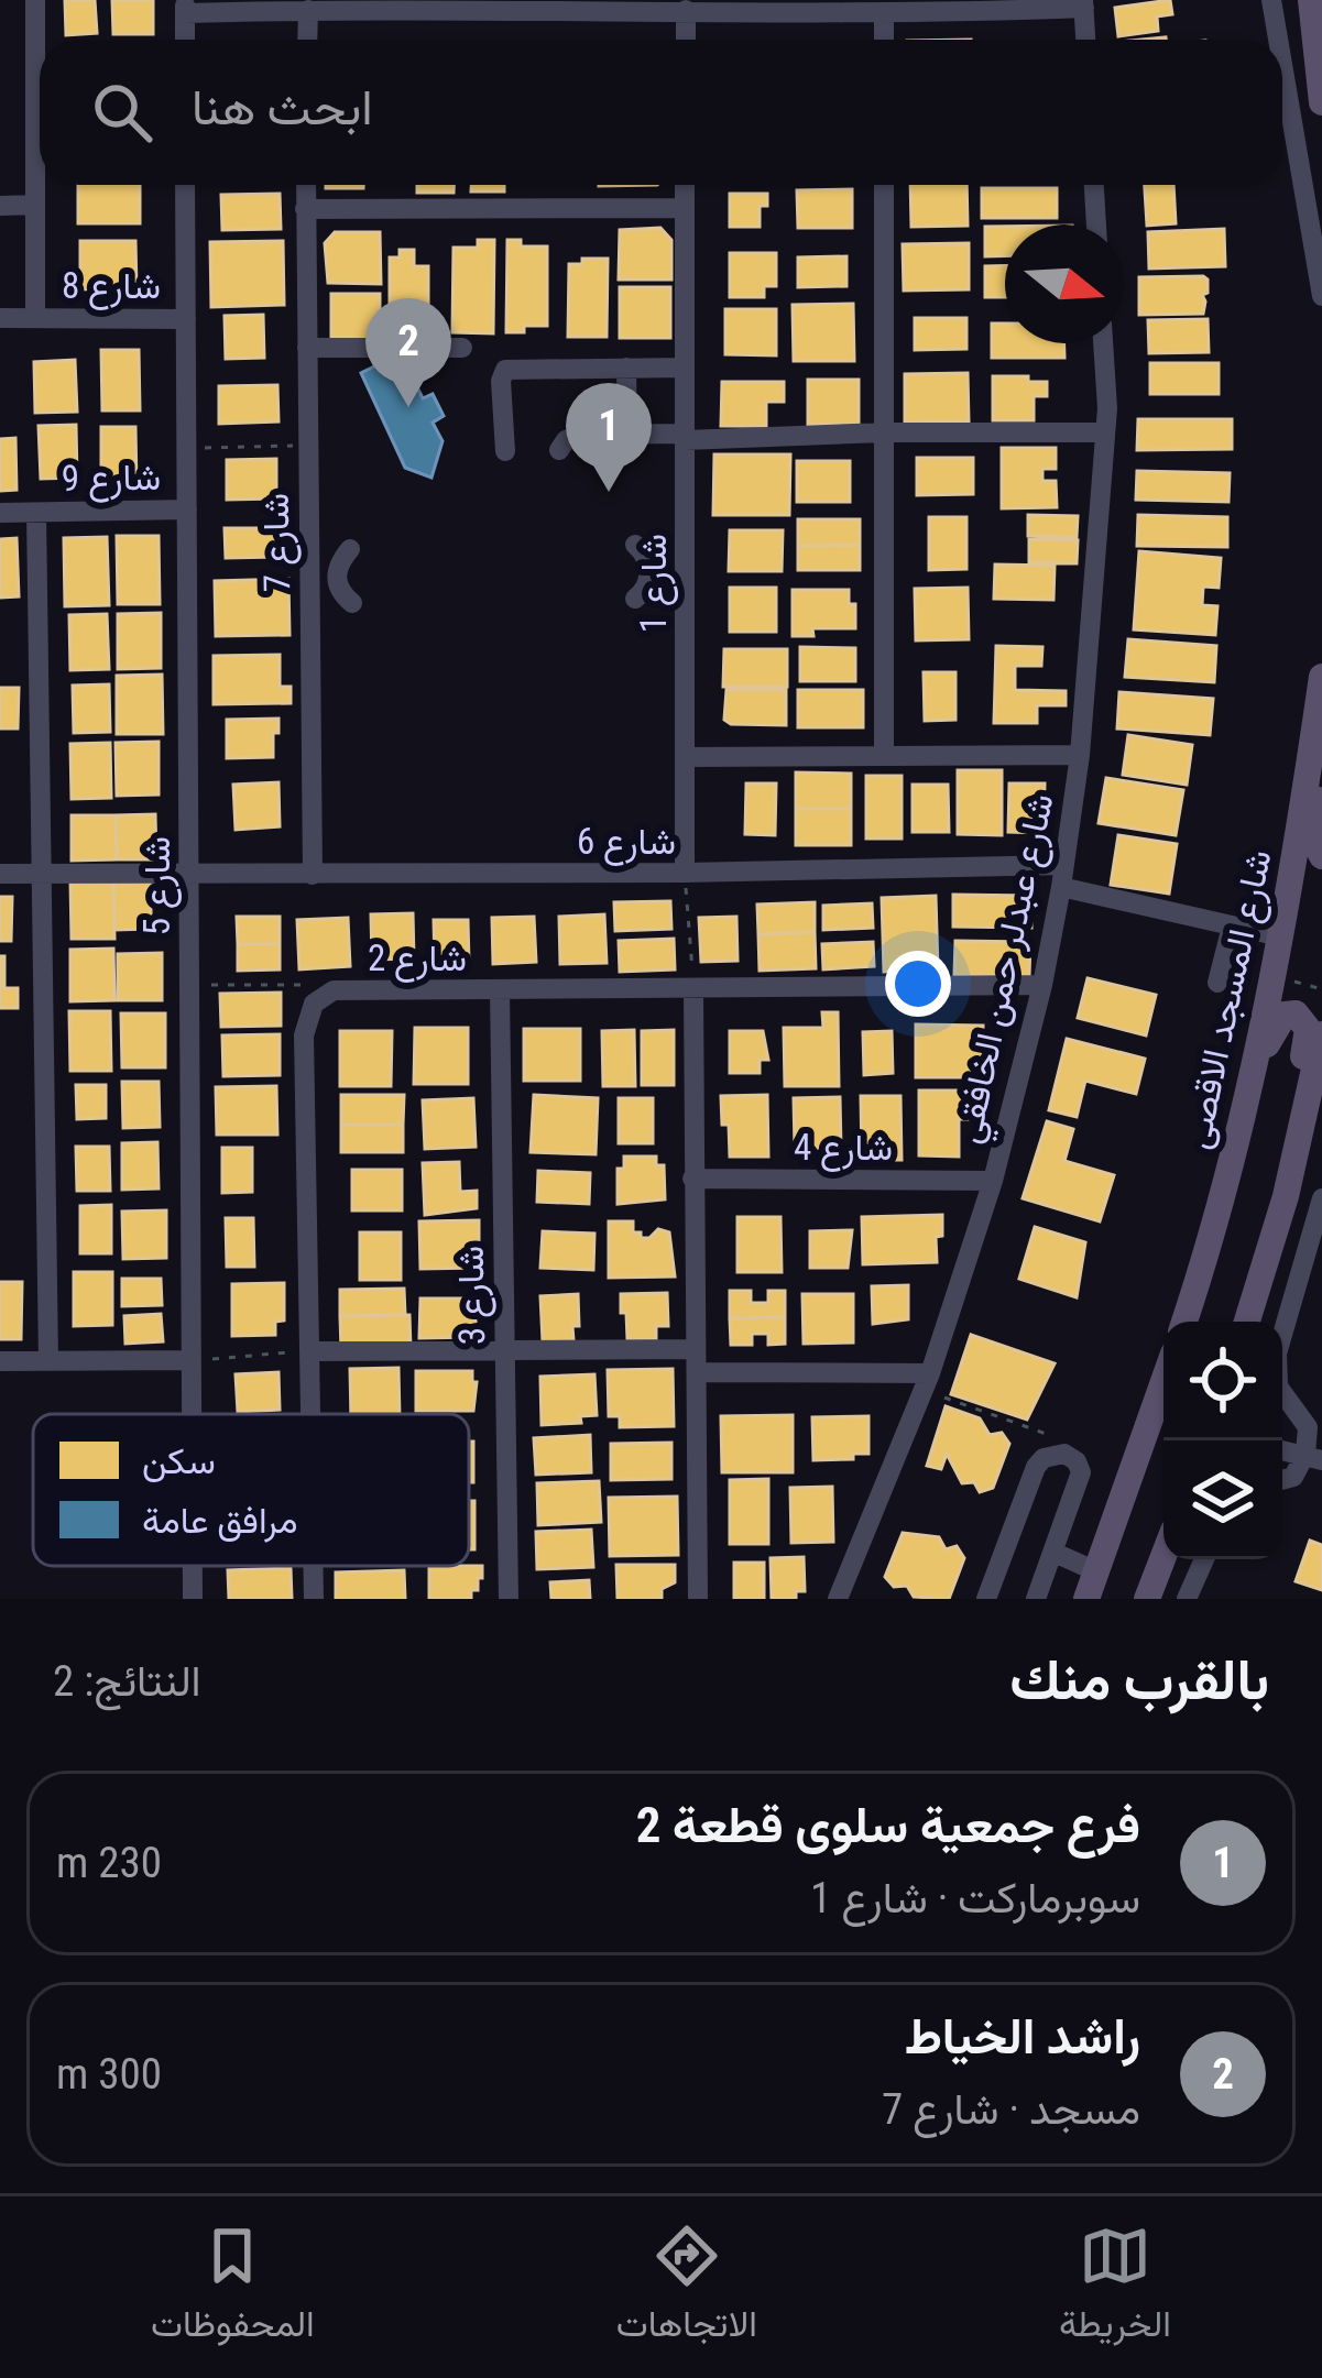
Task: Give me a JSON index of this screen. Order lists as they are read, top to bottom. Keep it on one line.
{"streets":{"main road":["شارع المسجد الاقصى"],"street":["شارع 8","شارع 9","شارع 7","شارع 1","شارع 6","شارع 5","شارع 2","شارع عبدلر حمن الخافقي","شارع 4","شارع 3"]},"crossings":[["شارع 8","شارع 5"],["شارع 9","شارع 6"],["شارع 9","شارع 5"],["شارع 7","شارع 6"],["شارع 1","شارع 6"],["شارع 6","شارع 5"],["شارع 6","شارع عبدلر حمن الخافقي"],["شارع 6","شارع المسجد الاقصى"],["شارع 2","شارع عبدلر حمن الخافقي"],["شارع 2","شارع 3"],["شارع عبدلر حمن الخافقي","شارع 4"]],"legend":["سكن","مرافق عامة"],"north":"right","page":{"search":"ابحث هنا","pins":["2","1"],"heading":["بالقرب منك","النتائج: 2"],"list":[{"mark":"1","name":"فرع جمعية سلوى قطعة 2","note":"سوبرماركت · شارع 1","value":"230 m"},{"mark":"2","name":"راشد الخياط","note":"مسجد · شارع 7","value":"300 m"}],"nav":["الخريطة","الاتجاهات","المحفوظات"]}}
